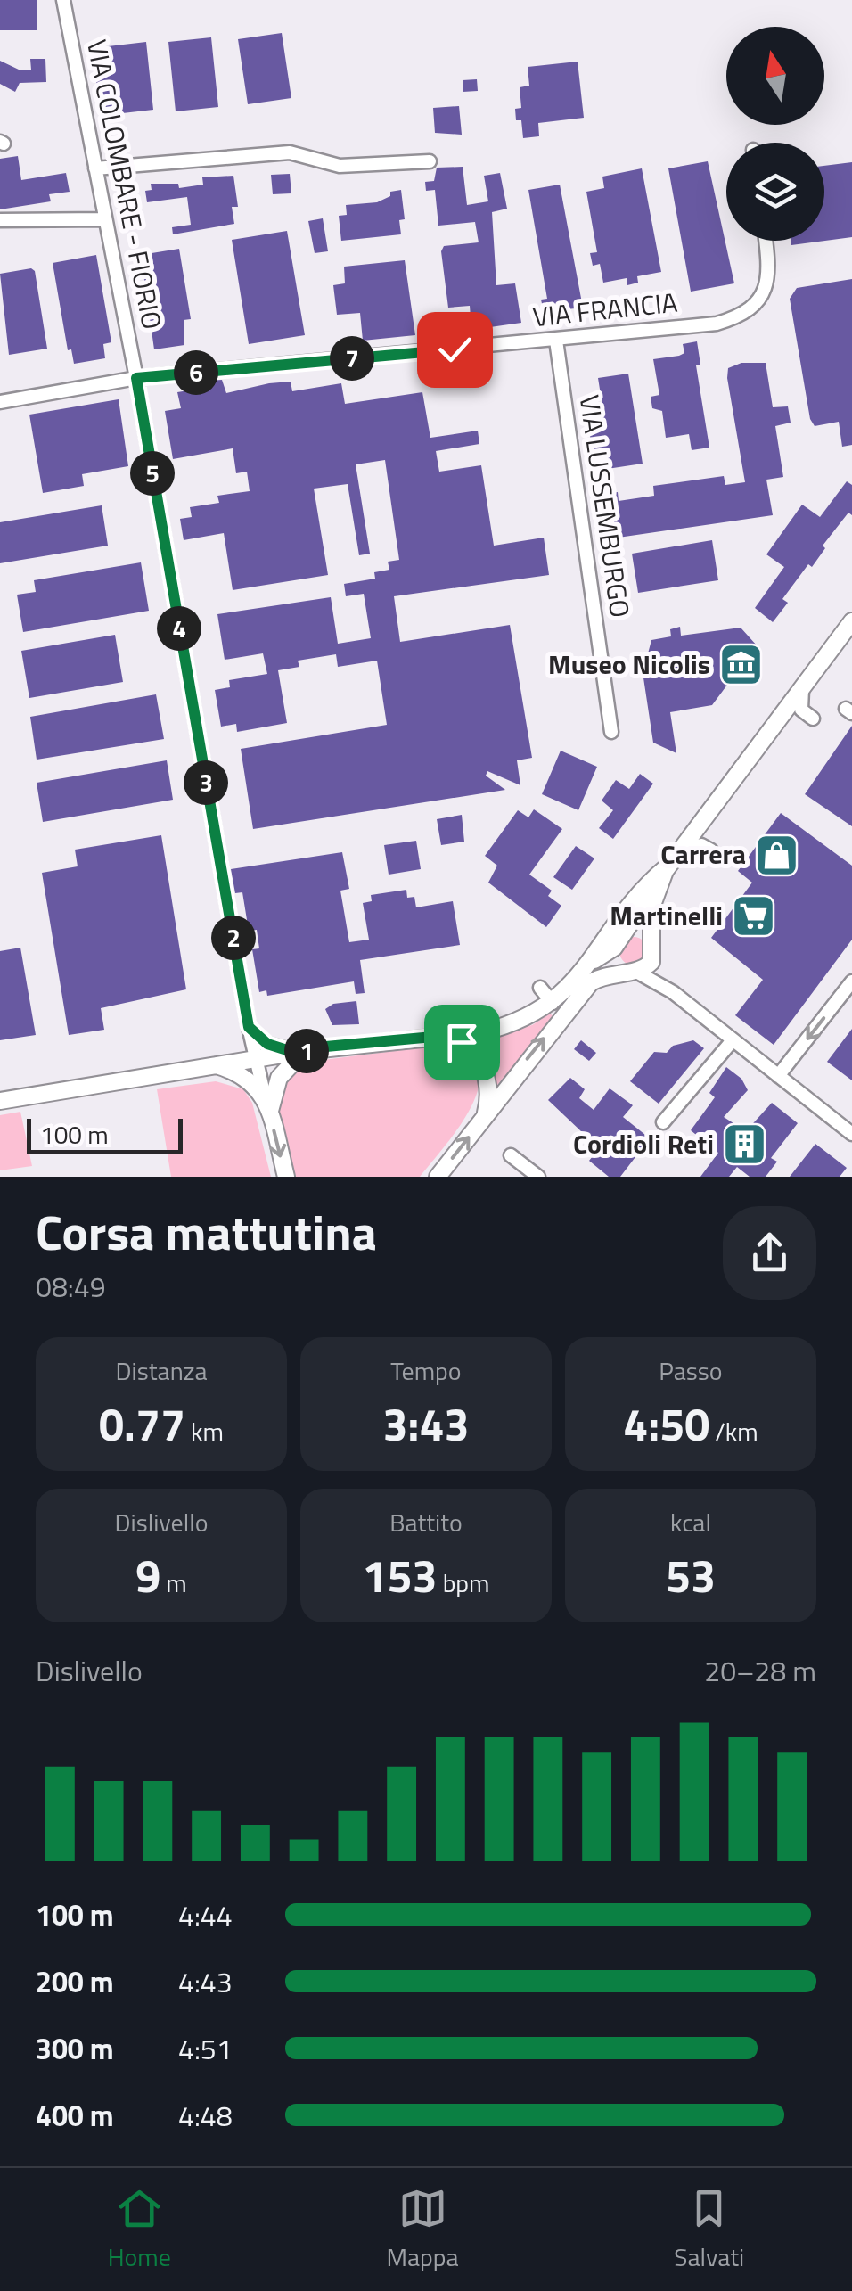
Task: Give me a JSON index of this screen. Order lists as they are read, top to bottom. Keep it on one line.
{"streets":{"street":["VIA COLOMBARE - FIORIO","VIA FRANCIA","VIA LUSSEMBURGO"]},"crossings":[["VIA COLOMBARE - FIORIO","VIA FRANCIA"],["VIA FRANCIA","VIA LUSSEMBURGO"]],"places":{"museum":["Museo Nicolis"],"shop":["Carrera"],"supermarket":["Martinelli"],"building":["Cordioli Reti"]},"scale_bar":"100 m","north":"top","page":{"pins":["7","6","5","4","3","2","1"],"scale":"100 m","heading":["Corsa mattutina","08:49"],"stats":[["Distanza","0.77 km"],["Tempo","3:43"],["Passo","4:50 /km"],["Dislivello","9 m"],["Battito","153 bpm"],["kcal","53"]],"chart":["Dislivello","20–28 m"],"list":[{"name":"100 m","note":"4:44"},{"name":"200 m","note":"4:43"},{"name":"300 m","note":"4:51"},{"name":"400 m","note":"4:48"}],"tabs":["Home","Mappa","Salvati"]}}
